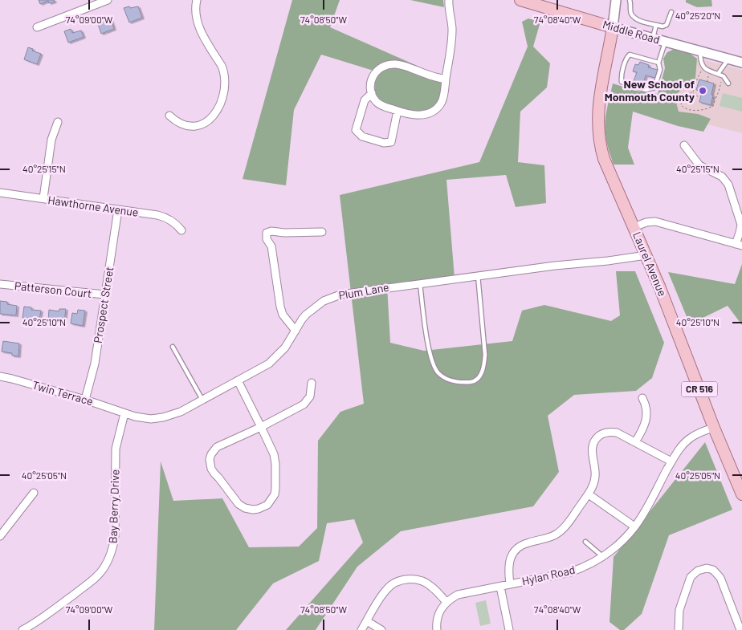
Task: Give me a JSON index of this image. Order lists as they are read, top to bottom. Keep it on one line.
{"streets":{"main road":["Middle Road","Laurel Avenue","CR 516"],"street":["Hawthorne Avenue","Patterson Court","Plum Lane","Prospect Street","Twin Terrace","Bay Berry Drive","Hylan Road"]},"crossings":[["Middle Road","Laurel Avenue"],["Hawthorne Avenue","Prospect Street"],["Laurel Avenue","Plum Lane"],["Laurel Avenue","Hylan Road"],["Patterson Court","Prospect Street"],["Plum Lane","Twin Terrace"],["Plum Lane","Bay Berry Drive"],["Prospect Street","Twin Terrace"],["Twin Terrace","Bay Berry Drive"]],"places":["New School of Monmouth County"],"coordinates":["40°25'20\"N","74°09'00\"W","74°08'50\"W","74°08'40\"W","40°25'15\"N","40°25'10\"N","40°25'05\"N"]}
